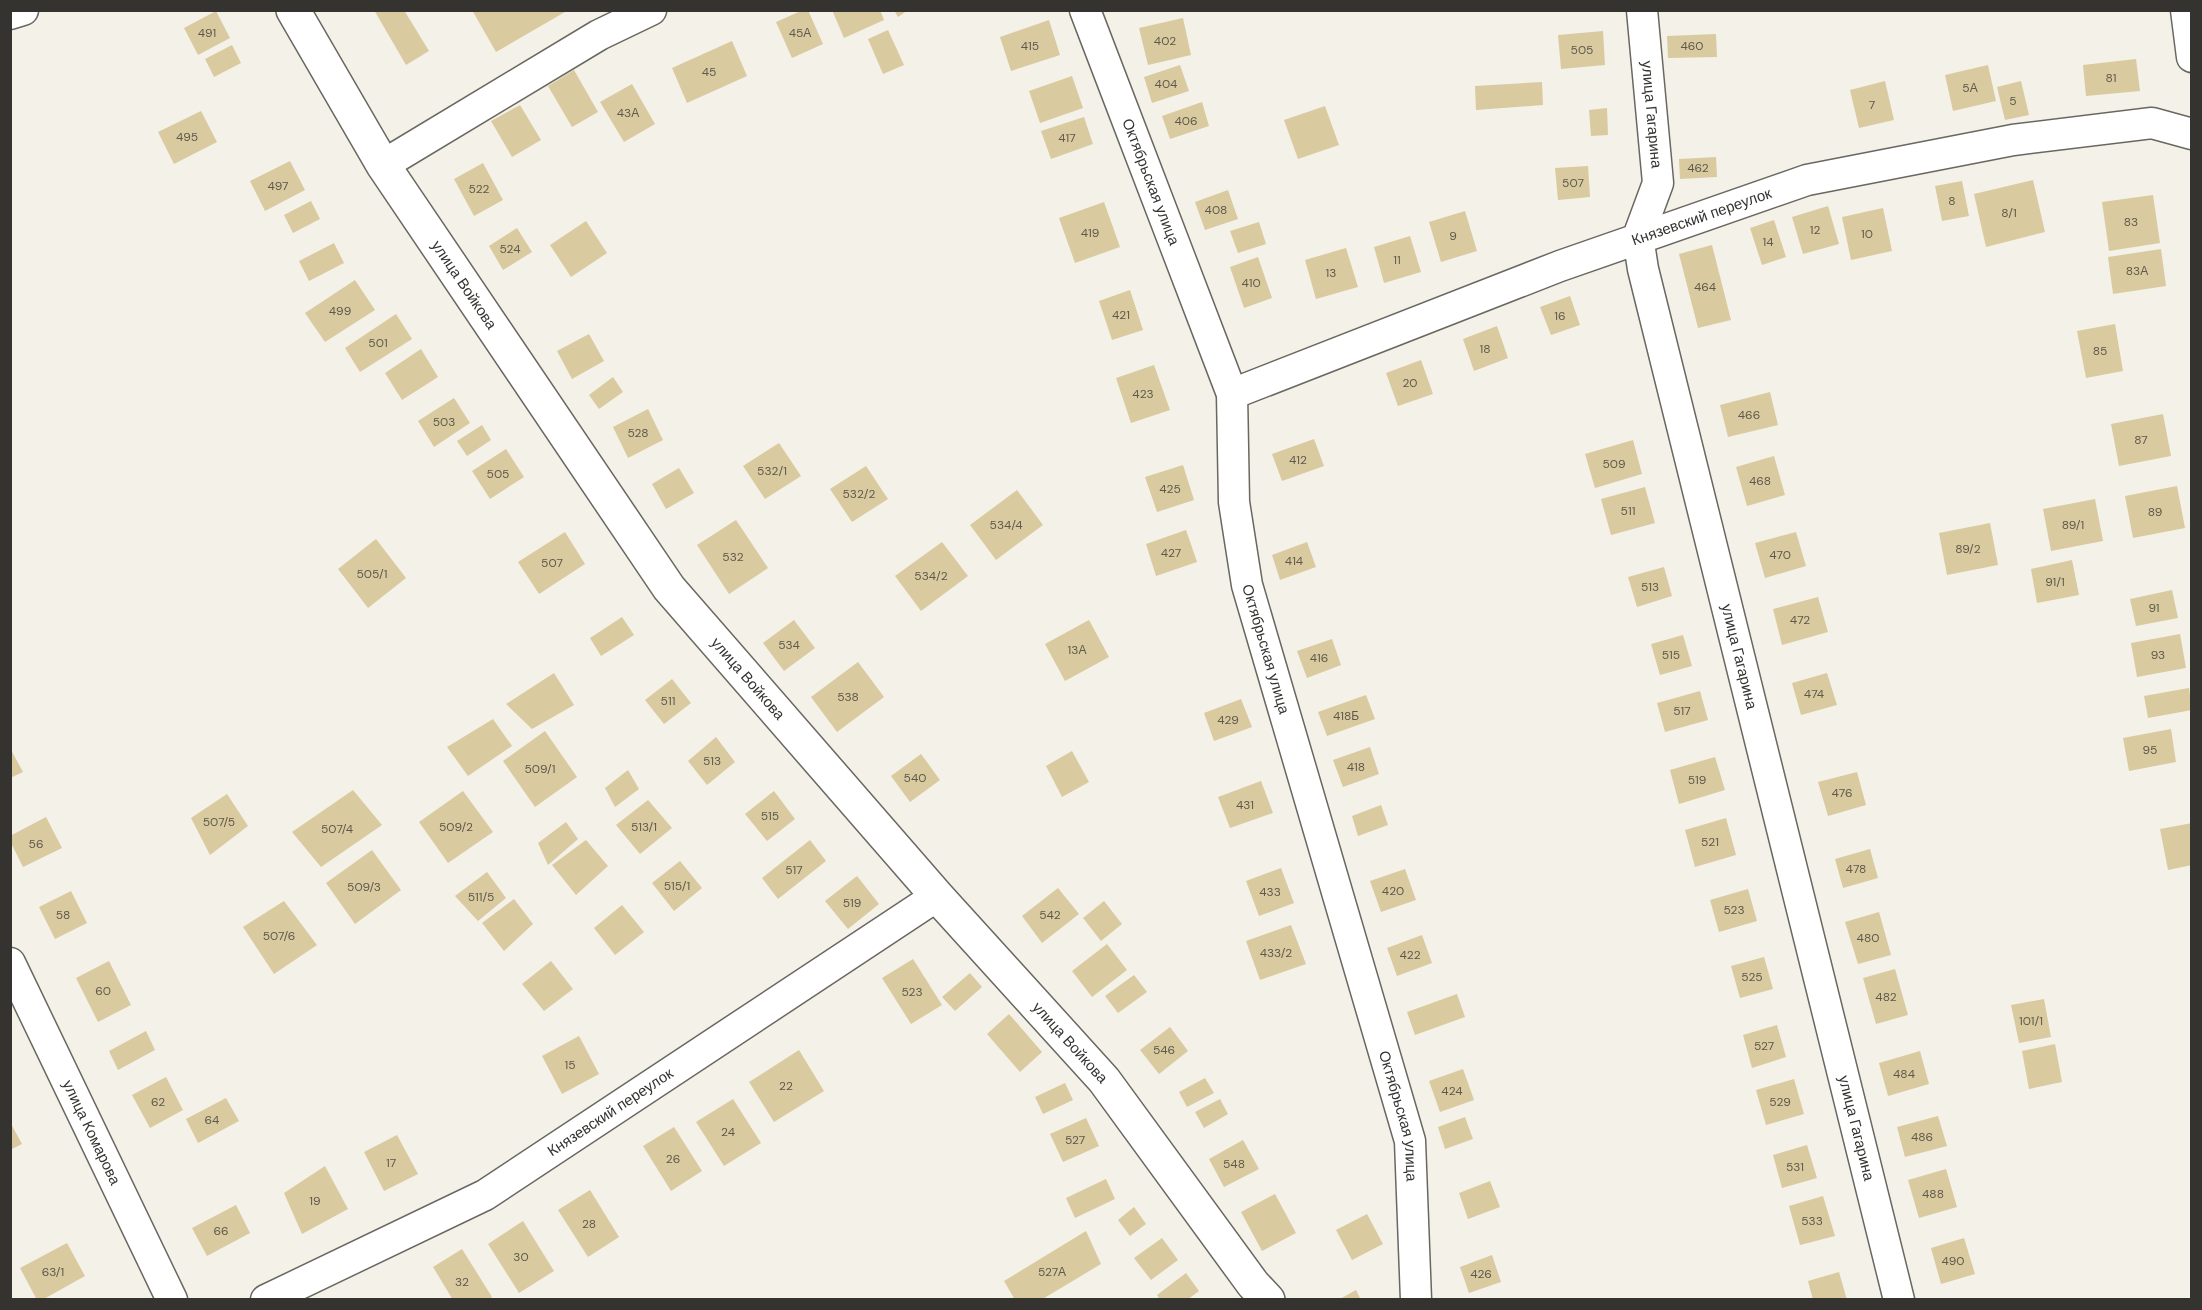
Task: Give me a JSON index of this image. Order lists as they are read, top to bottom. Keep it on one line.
{"streets":{"street":["улица Гагарина","Октябрьская улица","Князевский переулок","улица Войкова","улица Комарова"]},"crossings":[["улица Гагарина","Князевский переулок"],["Октябрьская улица","Князевский переулок"],["Князевский переулок","улица Войкова"]],"house_numbers":["491","45А","402","415","460","505","45","81","404","5А","5","7","43А","406","495","417","462","507","497","522","8","408","8/1","83","12","419","10","9","14","524","11","83А","13","410","464","499","421","16","501","18","85","20","423","466","503","528","87","412","509","532/1","505","468","425","532/2","511","89","534/4","89/1","89/2","427","470","532","414","507","505/1","534/2","91/1","513","91","472","534","13А","515","93","416","474","538","511","517","418Б","429","95","513","418","509/1","540","519","476","431","515","507/5","509/2","513/1","507/4","521","56","478","517","515/1","509/3","420","433","511/5","519","523","58","542","507/6","480","433/2","422","525","60","523","482","101/1","527","546","15","484","22","424","62","529","64","24","486","527","26","17","548","531","488","19","533","28","66","30","490","63/1","527А","426","32"]}
